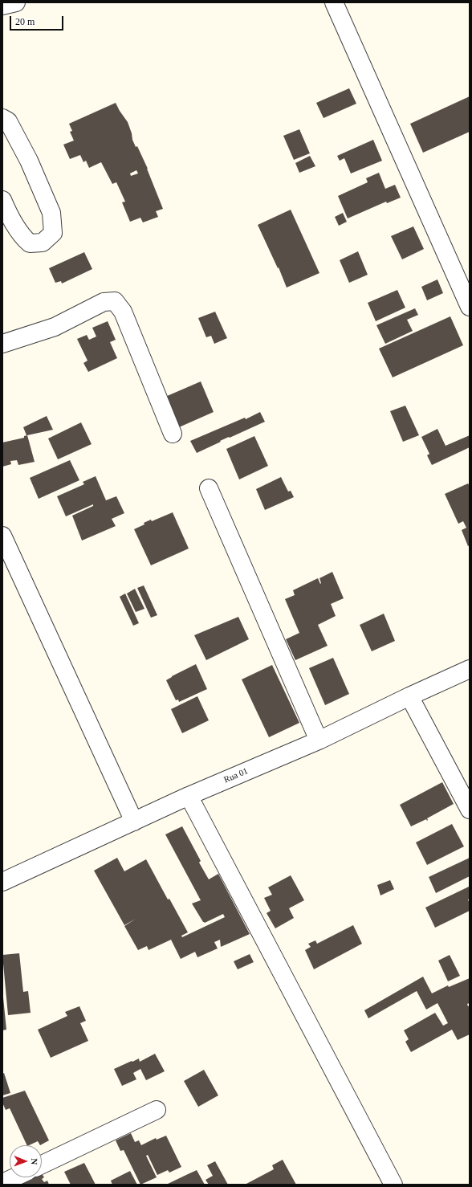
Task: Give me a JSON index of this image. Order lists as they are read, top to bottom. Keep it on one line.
{"streets":{"street":["Rua 01"]},"scale_bar":"20 m","north":"right"}
